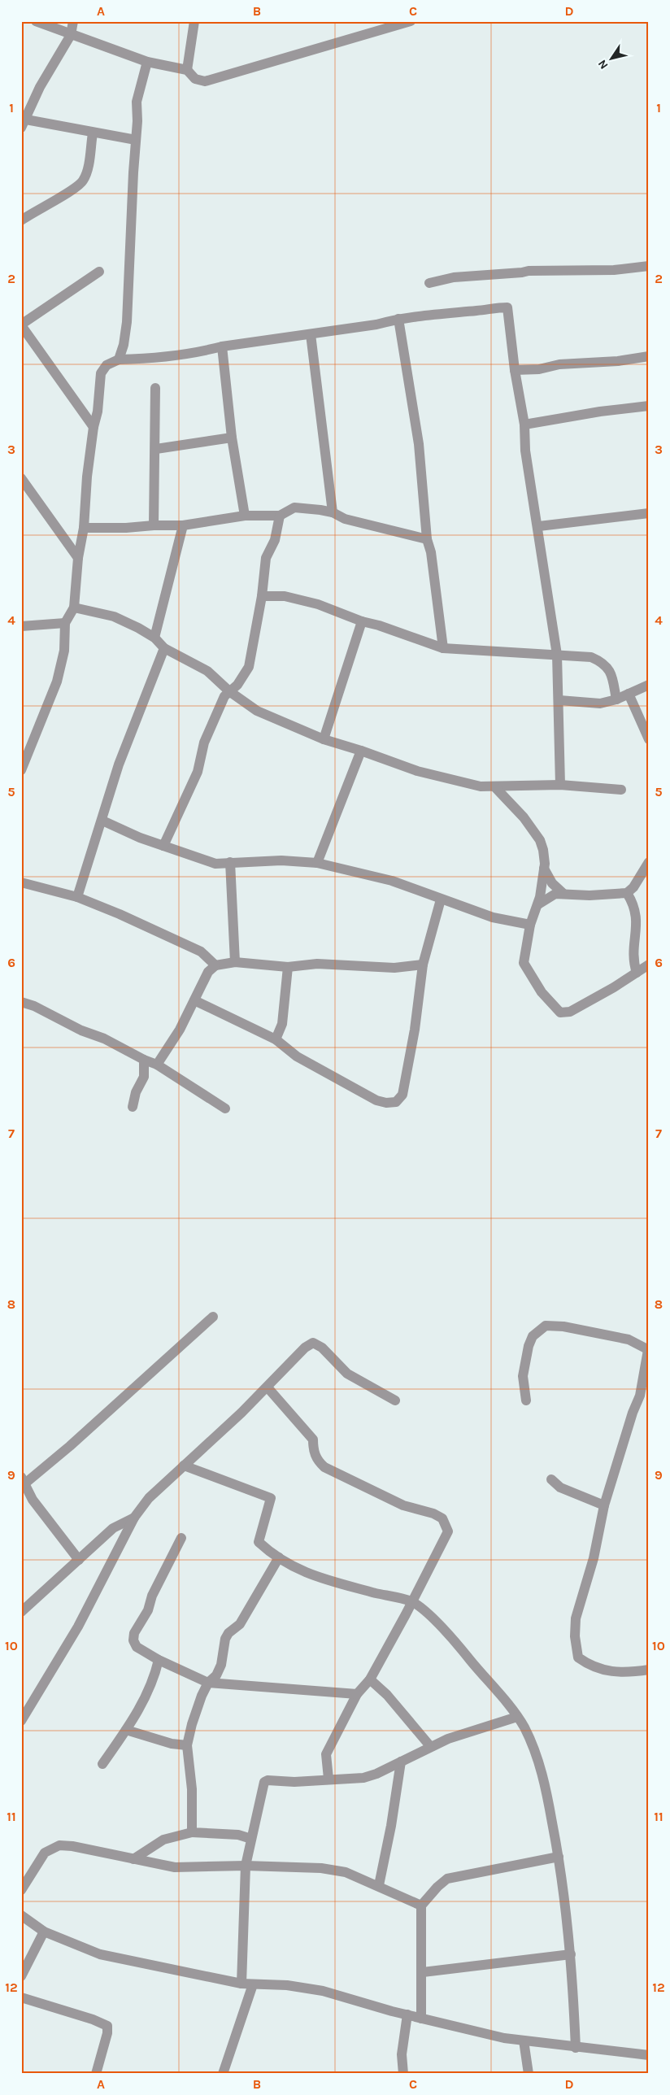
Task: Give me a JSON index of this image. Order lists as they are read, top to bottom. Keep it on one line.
{"north":"bottom left","grid":{"columns":["A","B","C","D"],"rows":["1","2","3","4","5","6","7","8","9","10","11","12"]}}
